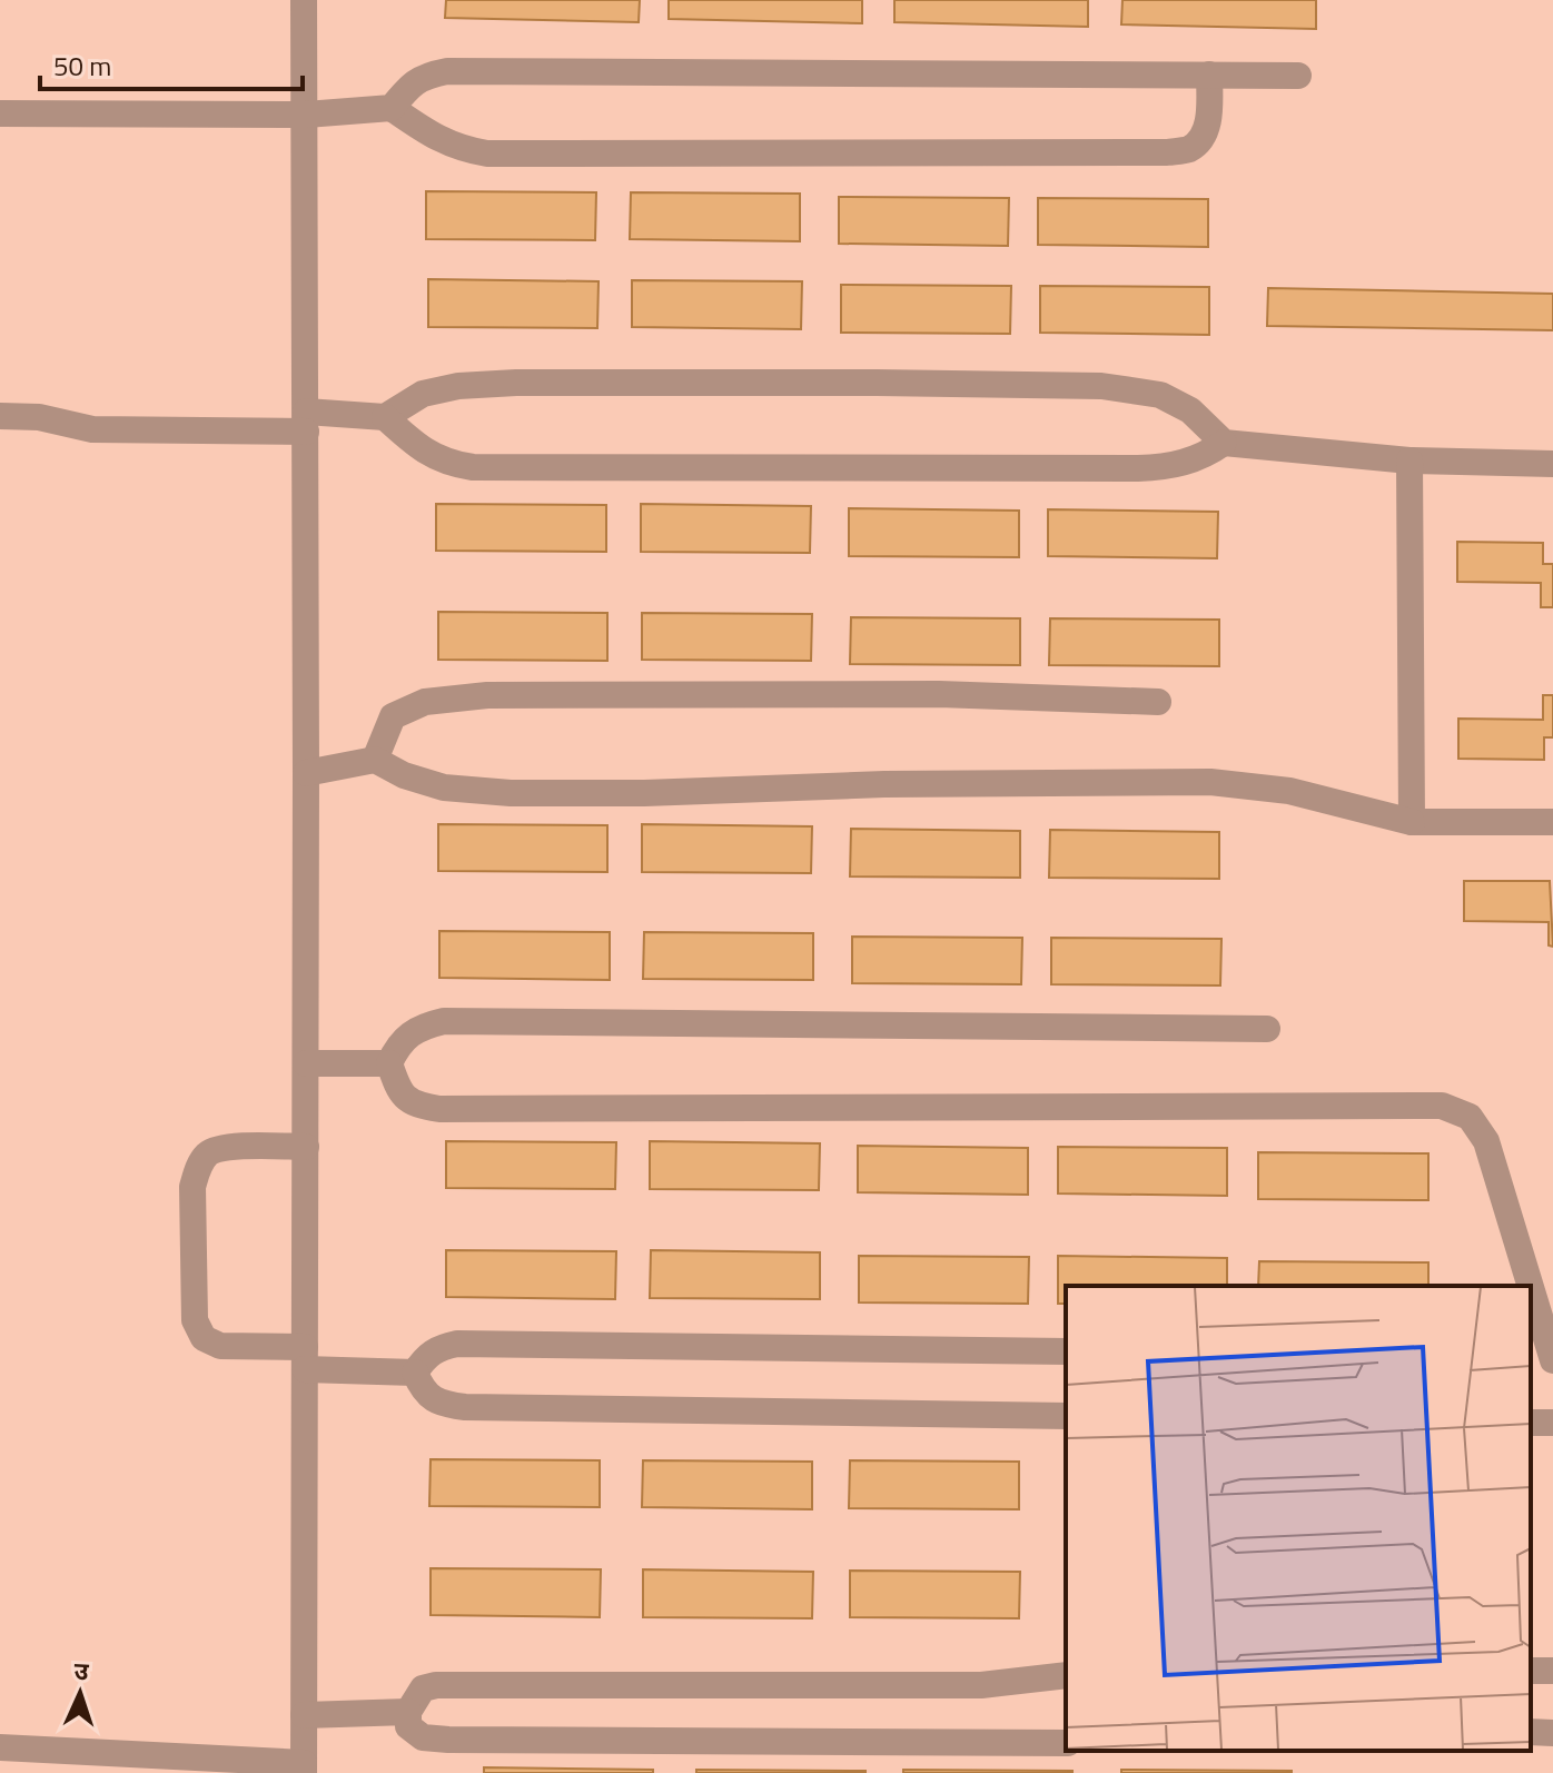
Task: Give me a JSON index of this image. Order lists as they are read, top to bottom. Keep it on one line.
{"scale_bar":"50 m","north":"top"}
